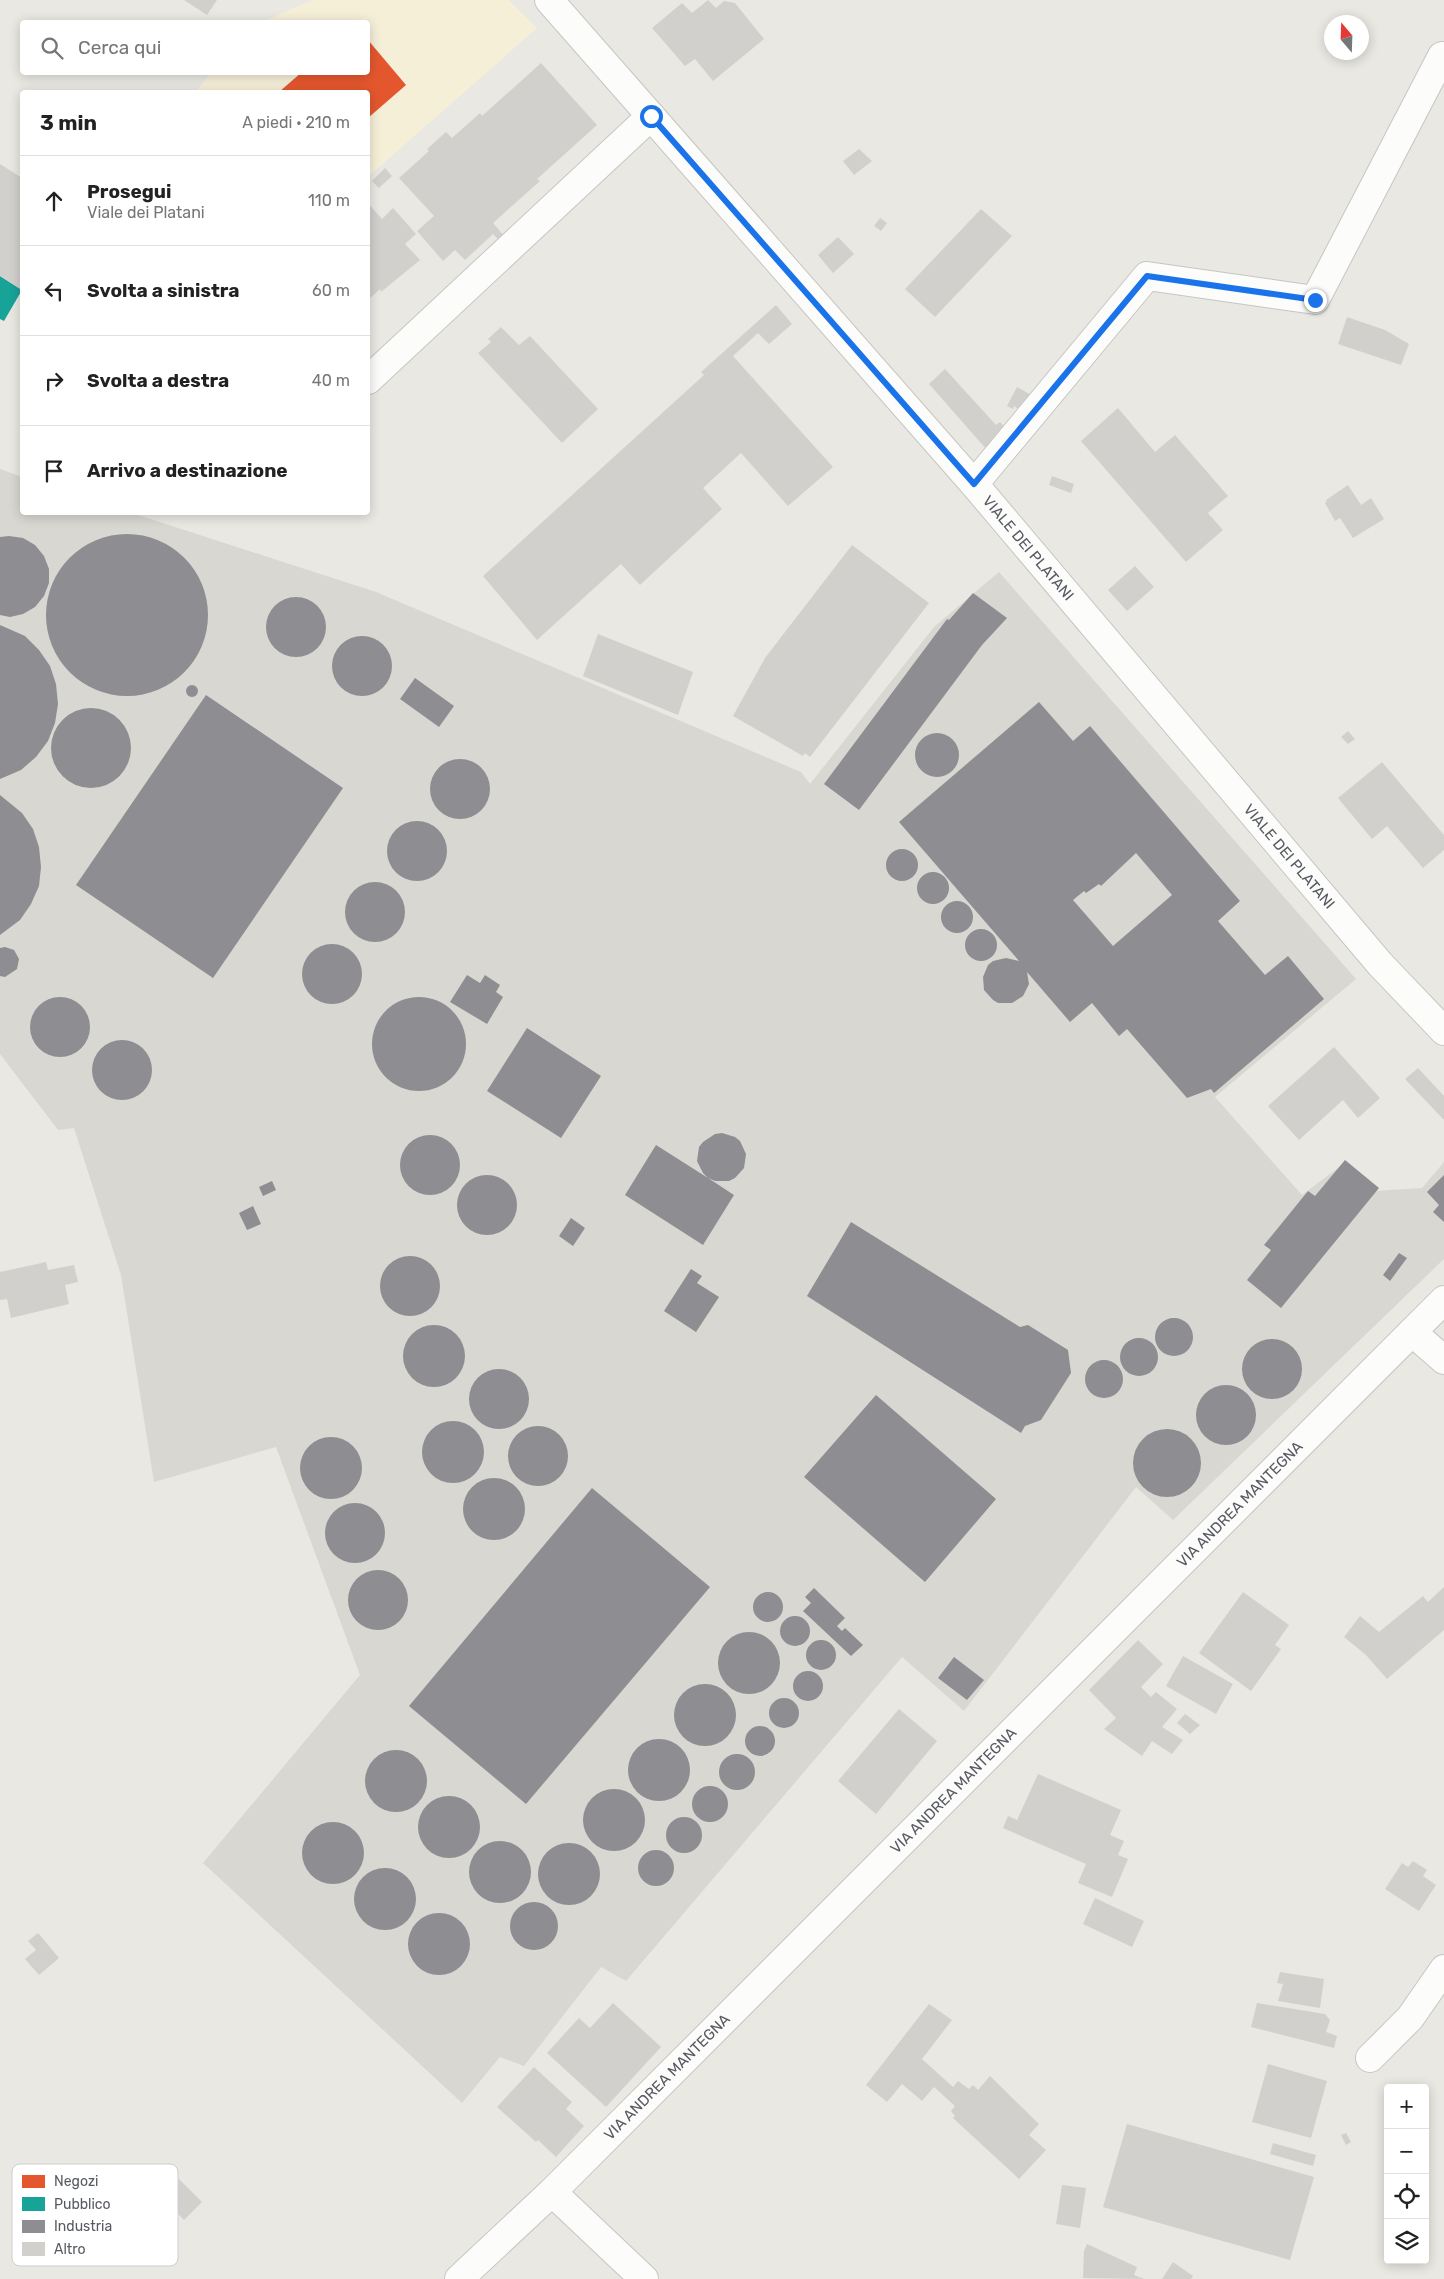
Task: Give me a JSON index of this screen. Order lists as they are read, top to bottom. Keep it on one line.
{"streets":{"street":["VIALE DEI PLATANI","VIA ANDREA MANTEGNA"]},"legend":["Negozi","Pubblico","Industria","Altro"],"north":"top","page":{"search":"Cerca qui","heading":["3 min","A piedi · 210 m"],"list":[["Prosegui","Viale dei Platani","110 m"],["Svolta a sinistra","60 m"],["Svolta a destra","40 m"],"Arrivo a destinazione"],"map_buttons":["+","−"]}}
